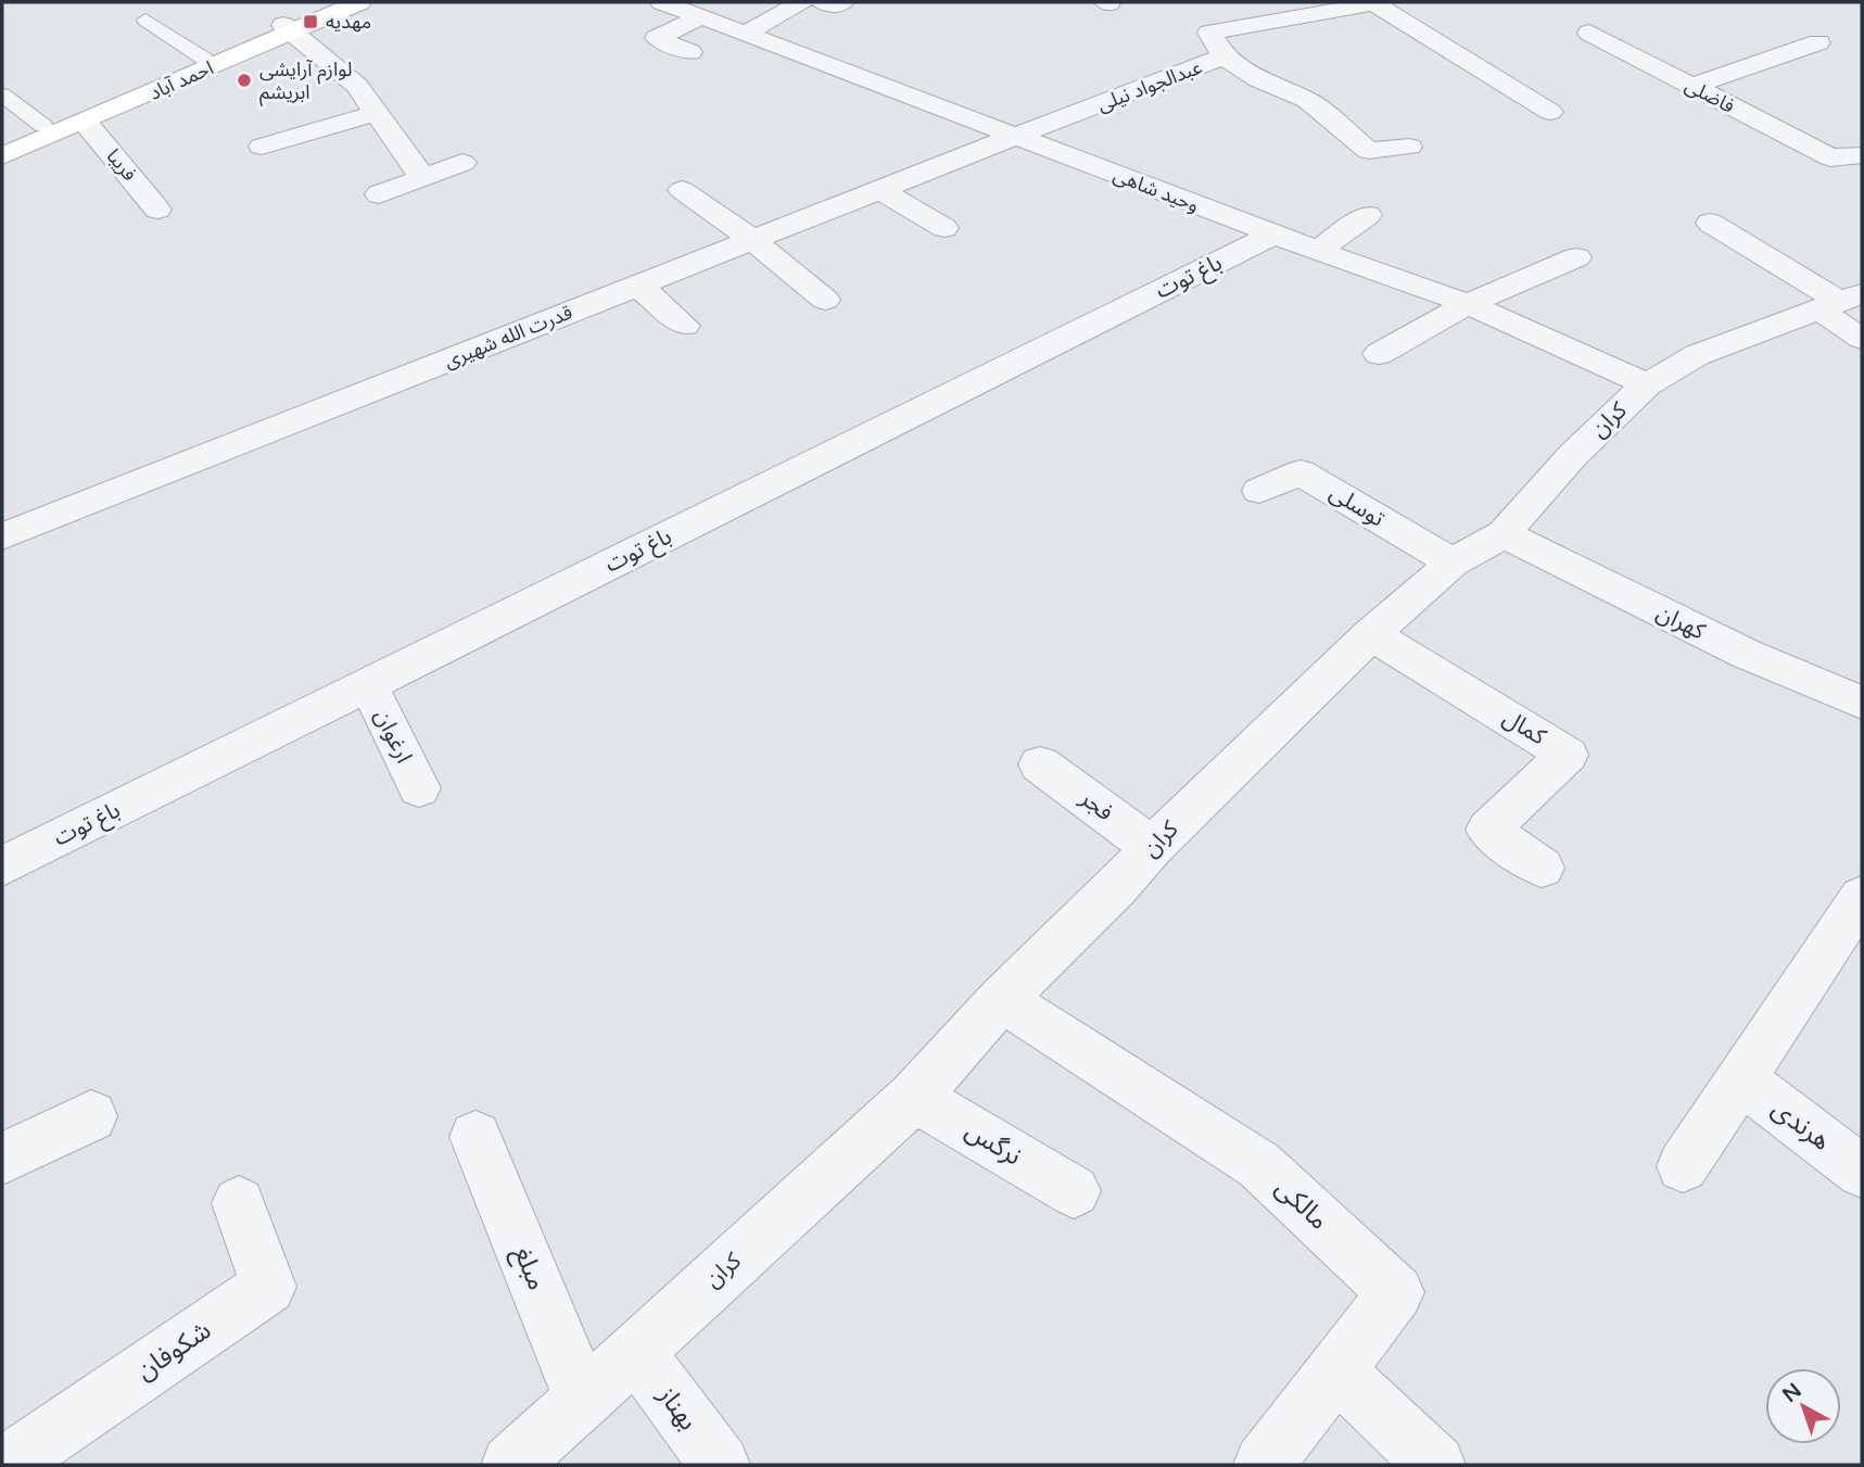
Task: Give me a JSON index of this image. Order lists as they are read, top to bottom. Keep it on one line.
{"streets":{"main road":["احمد آباد"],"street":["عبدالجواد نیلی","فاضلی","فریبا","وحید شاهی","باغ توت","قدرت الله شهیری","کران","توسلی","کهران","کمال","ارغوان","فجر","هرندی","نرگس","مالکی","مبلغ","شکوفان","بهناز"]},"crossings":[["احمد آباد","فریبا"],["عبدالجواد نیلی","وحید شاهی"],["عبدالجواد نیلی","قدرت الله شهیری"],["وحید شاهی","باغ توت"],["وحید شاهی","قدرت الله شهیری"],["وحید شاهی","کران"],["باغ توت","ارغوان"],["کران","توسلی"],["کران","کهران"],["کران","کمال"],["کران","فجر"],["کران","نرگس"],["کران","مالکی"],["کران","مبلغ"],["کران","بهناز"]],"places":{"transit":["مهدیه"],"other":["لوازم آرایشی ابریشم"]},"north":"top left"}
